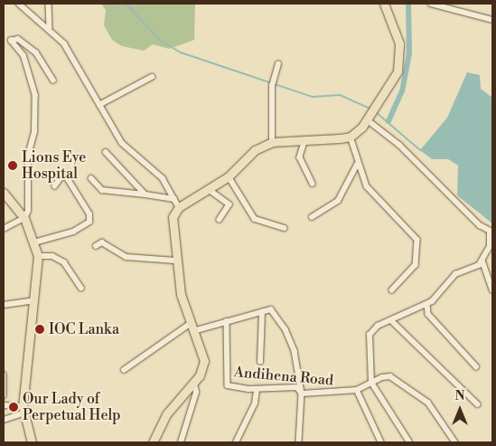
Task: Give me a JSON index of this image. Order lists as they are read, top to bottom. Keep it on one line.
{"streets":{"street":["Andihena Road"]},"places":["Lions Eye Hospital","IOC Lanka","Our Lady of Perpetual Help"],"north":"top"}
